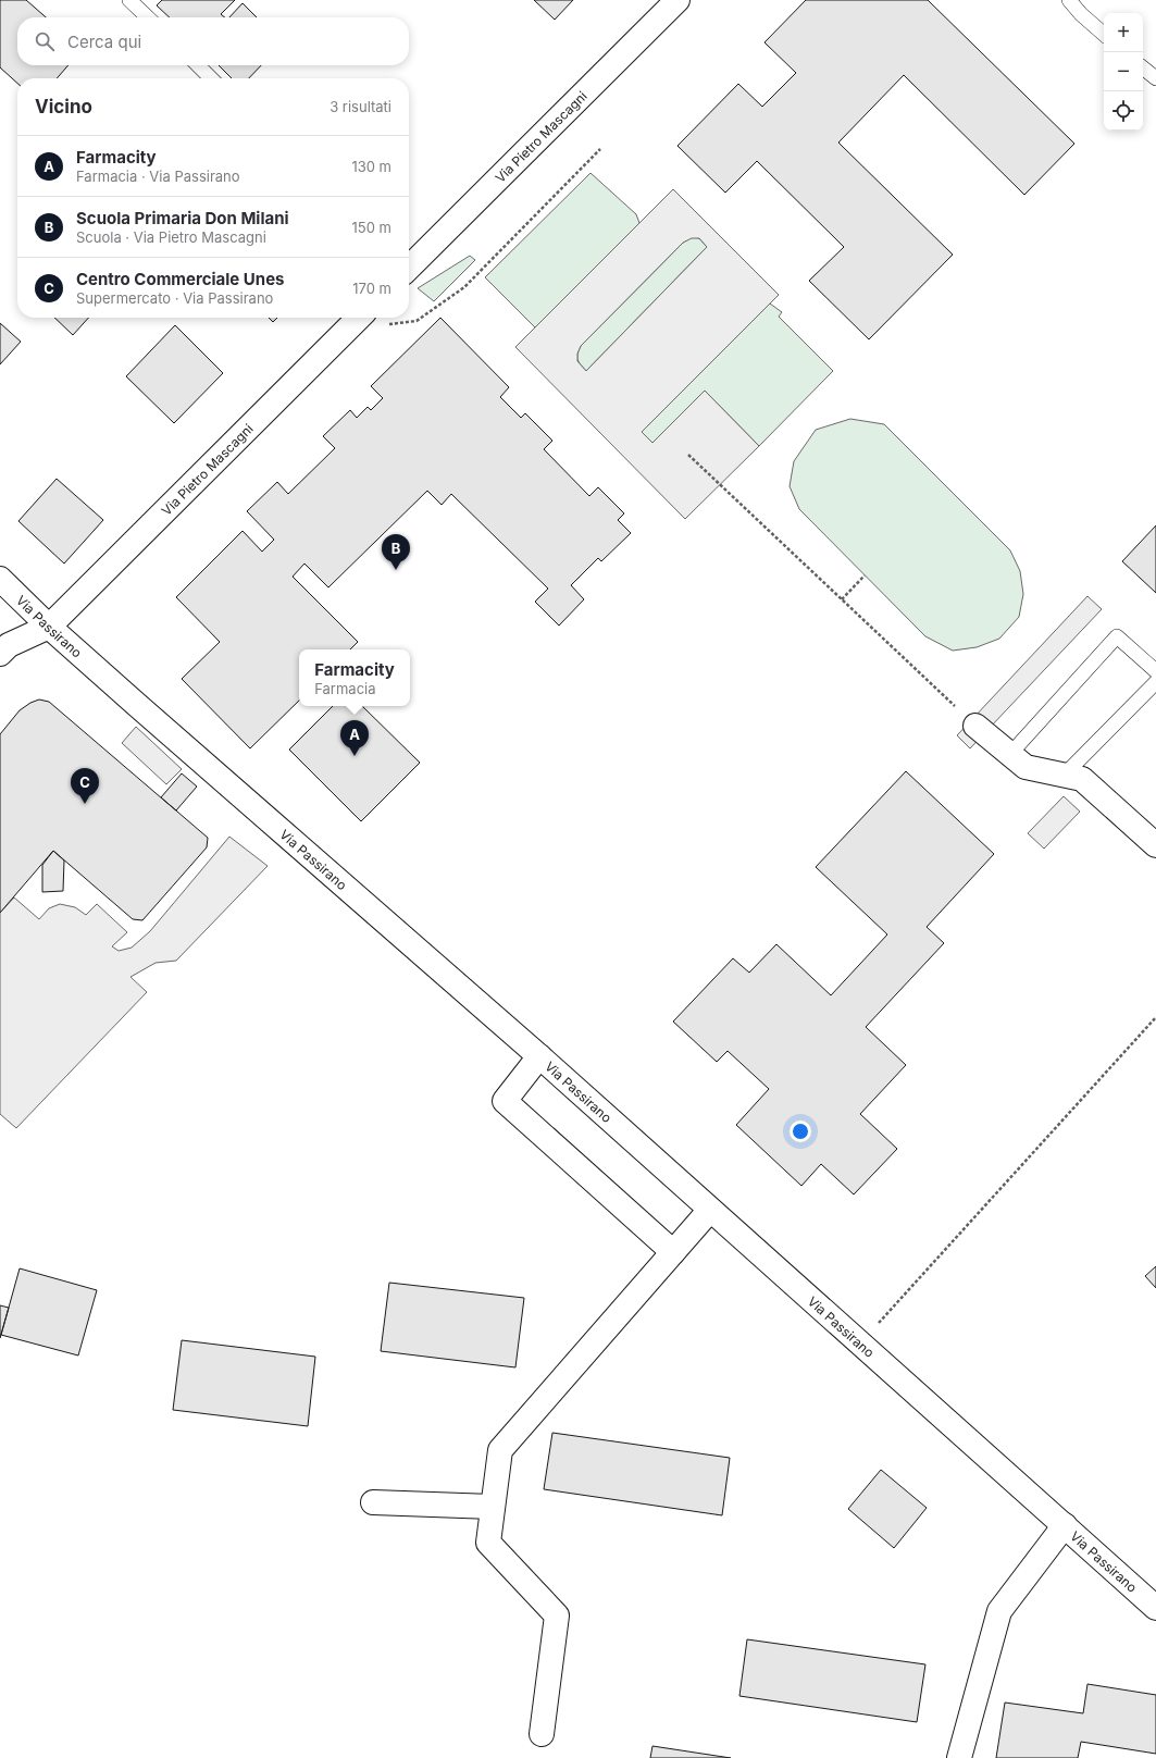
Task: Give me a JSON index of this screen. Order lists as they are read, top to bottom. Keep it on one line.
{"streets":{"street":["Via Pietro Mascagni","Via Passirano"]},"crossings":[["Via Pietro Mascagni","Via Passirano"]],"page":{"map_buttons":["+","−"],"search":"Cerca qui","heading":["Vicino","3 risultati"],"list":[{"mark":"A","name":"Farmacity","note":"Farmacia · Via Passirano","value":"130 m"},{"mark":"B","name":"Scuola Primaria Don Milani","note":"Scuola · Via Pietro Mascagni","value":"150 m"},{"mark":"C","name":"Centro Commerciale Unes","note":"Supermercato · Via Passirano","value":"170 m"}],"pins":["B","A","C"],"popup":["Farmacity","Farmacia"]}}
